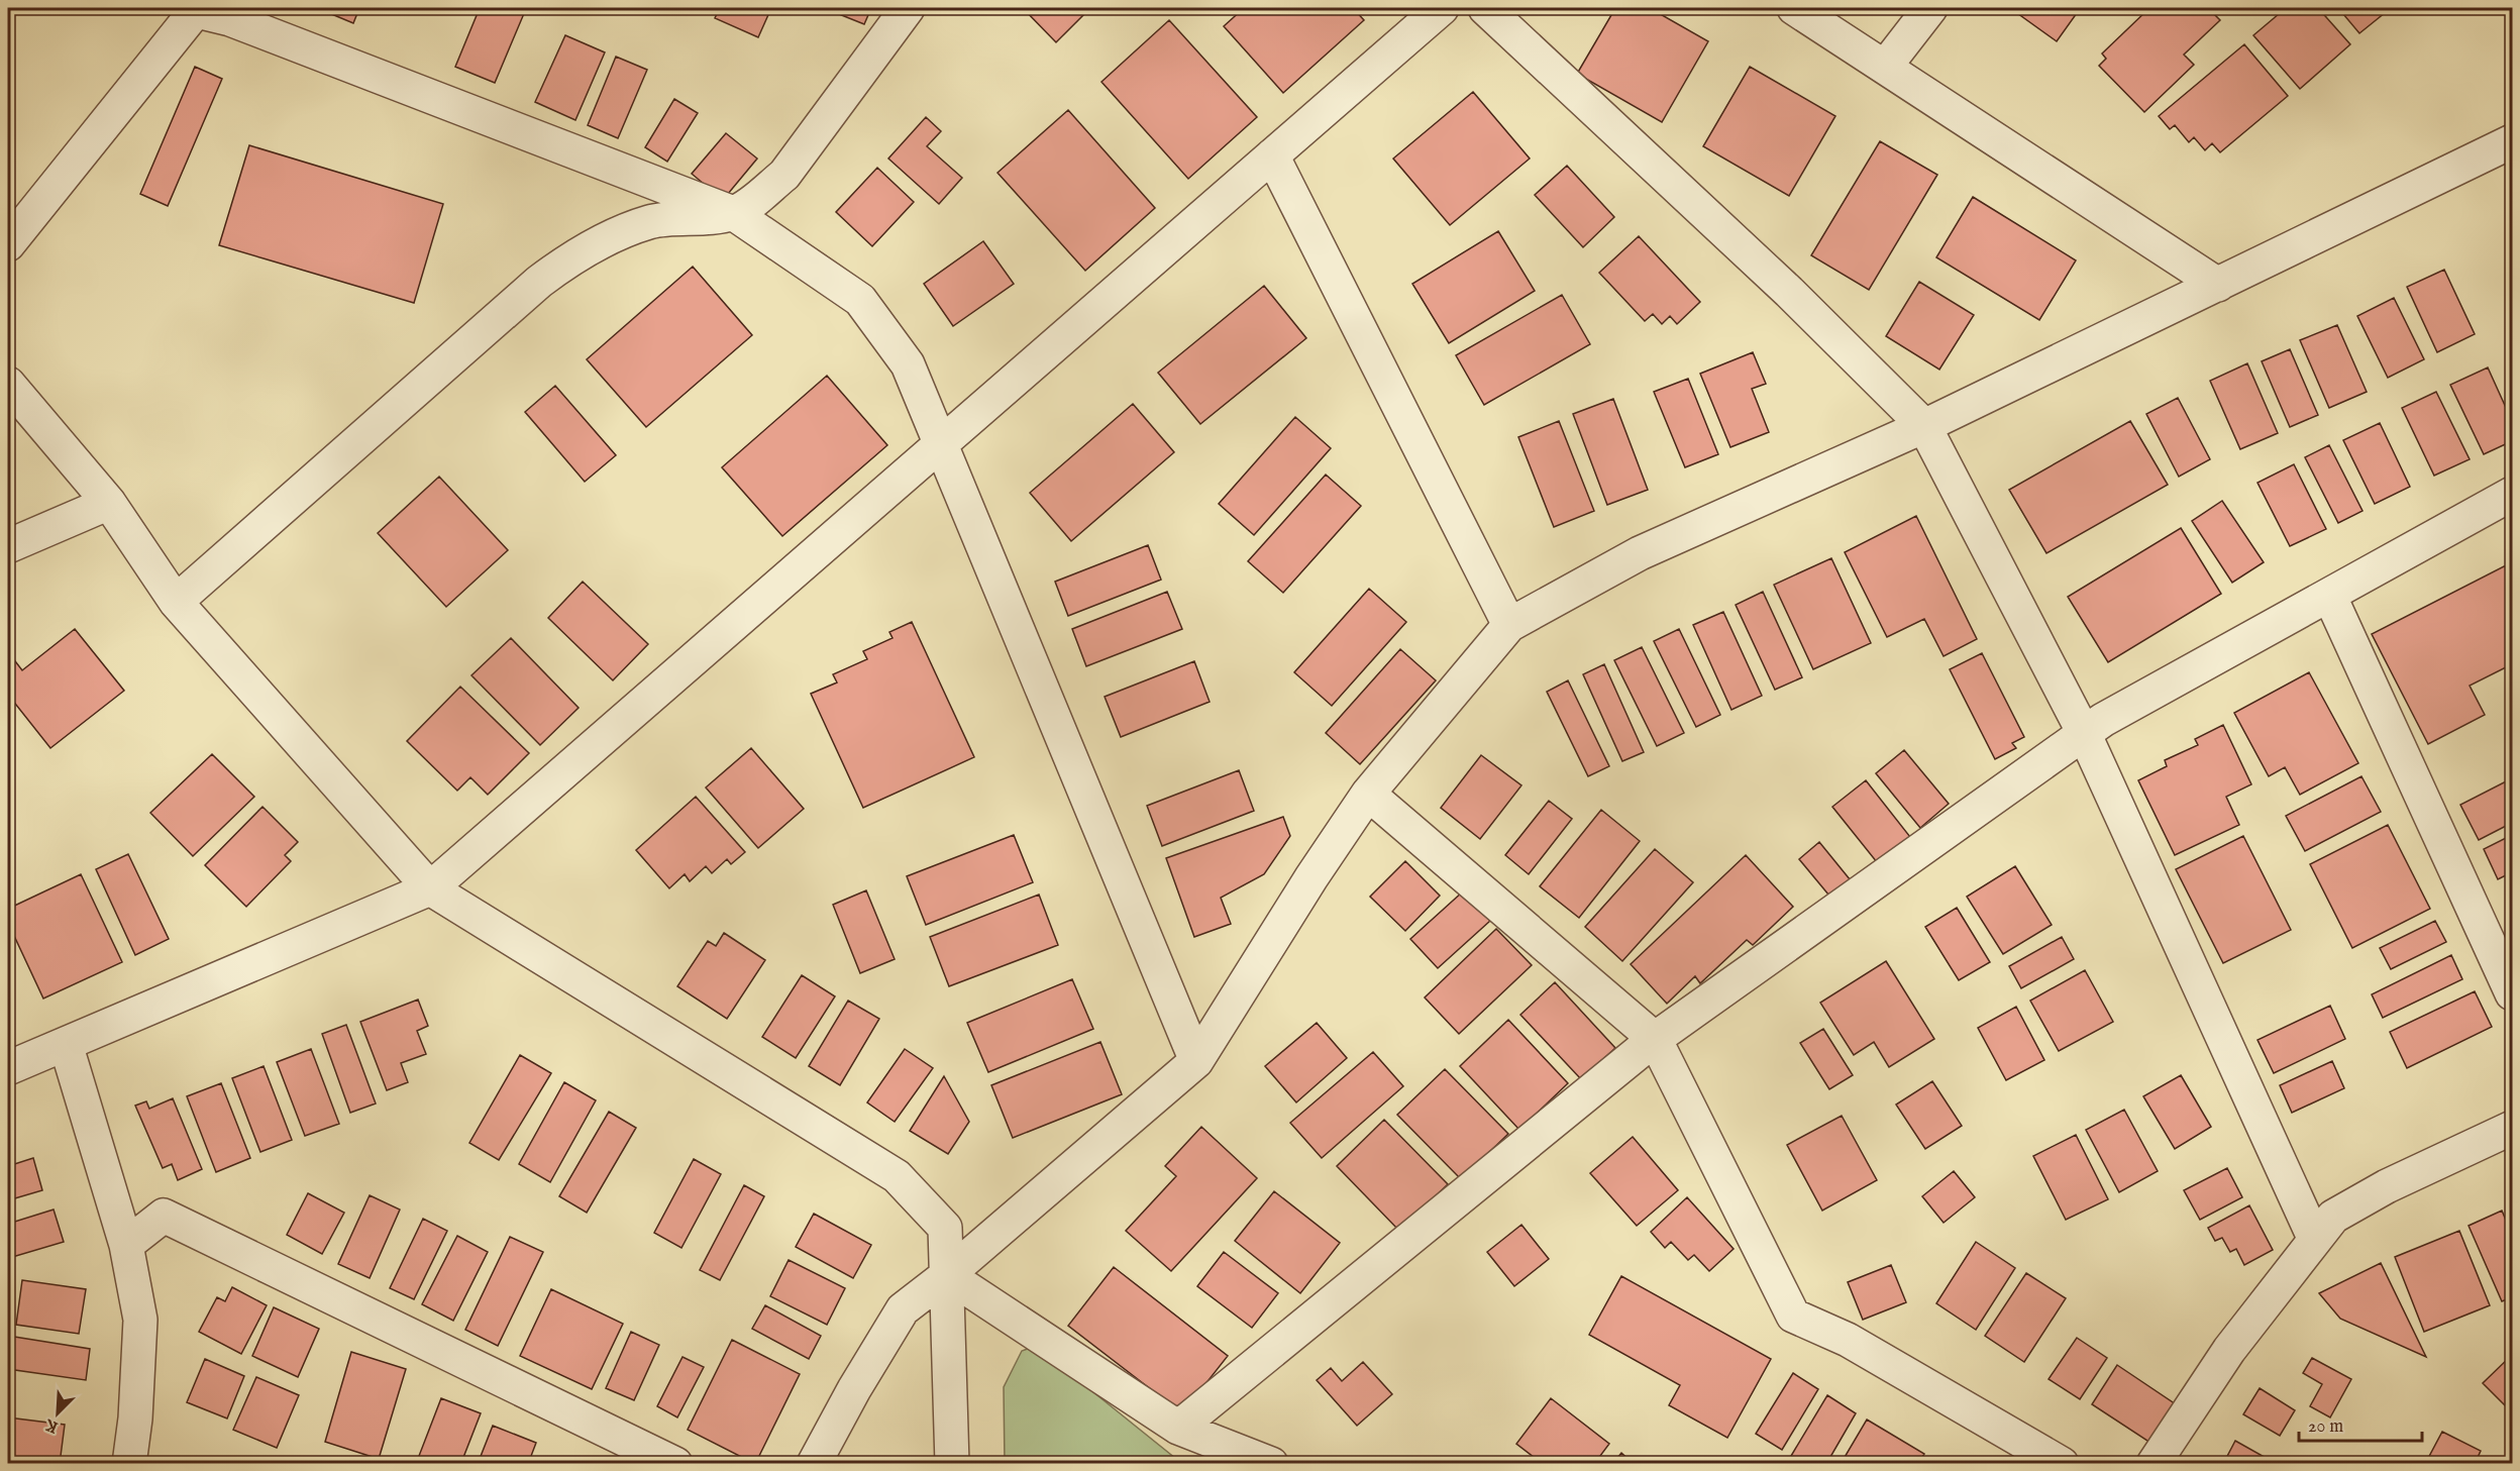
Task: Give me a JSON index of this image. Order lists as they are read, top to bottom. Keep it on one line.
{"scale_bar":"20 m","north":"bottom left"}
